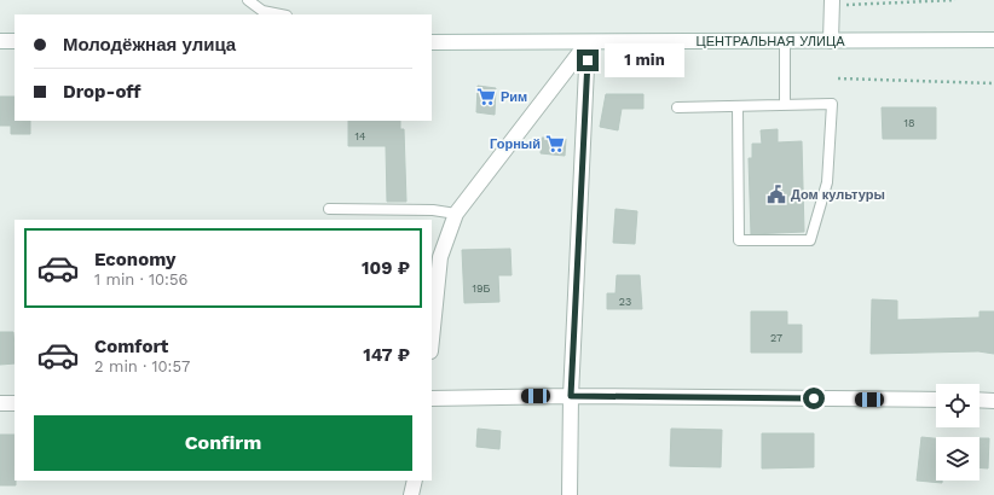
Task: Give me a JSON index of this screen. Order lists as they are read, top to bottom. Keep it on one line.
{"streets":{"street":["ЦЕНТРАЛЬНАЯ УЛИЦА"]},"places":{"supermarket":["Рим","Горный"],"public building":["Дом культуры"]},"house_numbers":["18","14","19Б","23","27"],"page":{"banner":["Молодёжная улица","Drop-off"],"bubble":"1 min","list":[{"name":"Economy","note":"1 min · 10:56","value":"109 ₽"},{"name":"Comfort","note":"2 min · 10:57","value":"147 ₽"}],"buttons":"Confirm"}}
